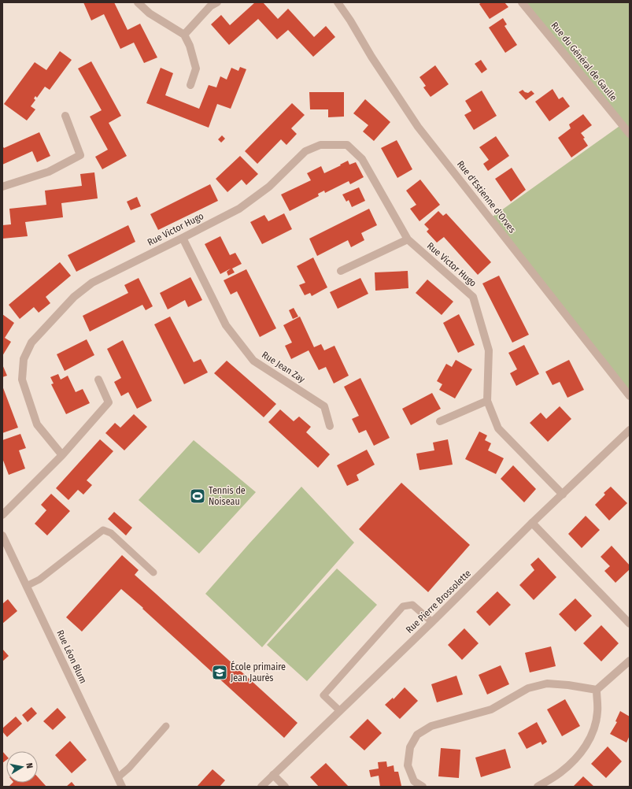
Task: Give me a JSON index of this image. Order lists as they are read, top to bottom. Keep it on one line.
{"streets":{"street":["Rue du Général de Gaulle","Rue d'Estienne d'Orves","Rue Victor Hugo","Rue Jean Zay","Rue Pierre Brossolette","Rue Léon Blum"]},"crossings":[["Rue Victor Hugo","Rue Jean Zay"],["Rue Victor Hugo","Rue Pierre Brossolette"]],"places":{"sports":["Tennis de Noiseau"],"school or university":["École primaire Jean Jaurès"]},"north":"right"}
